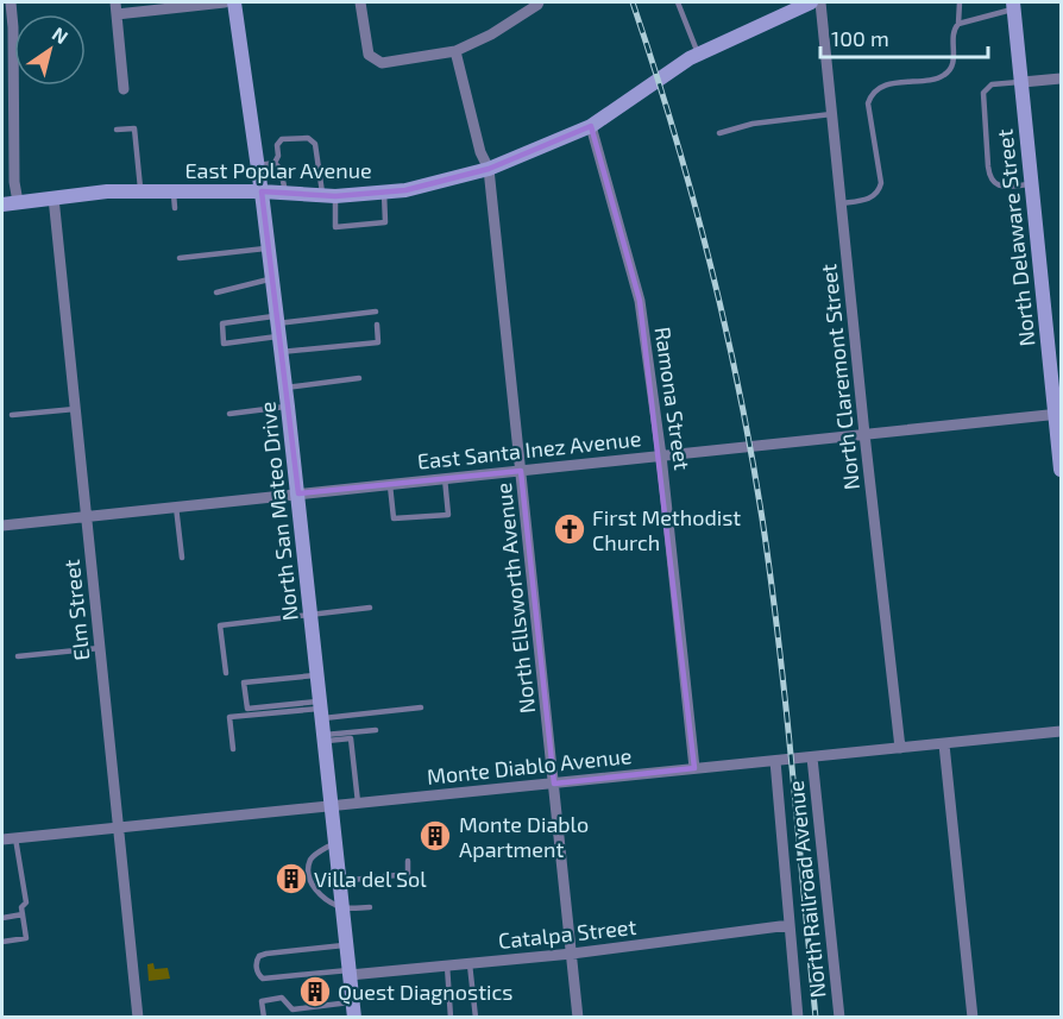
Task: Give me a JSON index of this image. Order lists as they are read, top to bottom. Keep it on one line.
{"streets":{"main road":["East Poplar Avenue","North Delaware Street","North San Mateo Drive"],"street":["North Claremont Street","Ramona Street","East Santa Inez Avenue","North Ellsworth Avenue","Elm Street","Monte Diablo Avenue","North Railroad Avenue","Catalpa Street"]},"crossings":[["East Poplar Avenue","Ramona Street"],["East Poplar Avenue","North San Mateo Drive"],["East Poplar Avenue","North Ellsworth Avenue"],["East Poplar Avenue","Elm Street"],["North Delaware Street","East Santa Inez Avenue"],["North Claremont Street","East Santa Inez Avenue"],["North Claremont Street","Monte Diablo Avenue"],["Ramona Street","East Santa Inez Avenue"],["Ramona Street","Monte Diablo Avenue"],["East Santa Inez Avenue","North San Mateo Drive"],["East Santa Inez Avenue","North Ellsworth Avenue"],["East Santa Inez Avenue","Elm Street"],["North San Mateo Drive","Monte Diablo Avenue"],["North San Mateo Drive","Catalpa Street"],["North Ellsworth Avenue","Monte Diablo Avenue"],["North Ellsworth Avenue","Catalpa Street"],["Elm Street","Monte Diablo Avenue"],["Monte Diablo Avenue","North Railroad Avenue"],["North Railroad Avenue","Catalpa Street"]],"places":{"church":["First Methodist Church"],"building":["Monte Diablo Apartment","Villa del Sol","Quest Diagnostics"]},"scale_bar":"100 m","north":"top right"}
